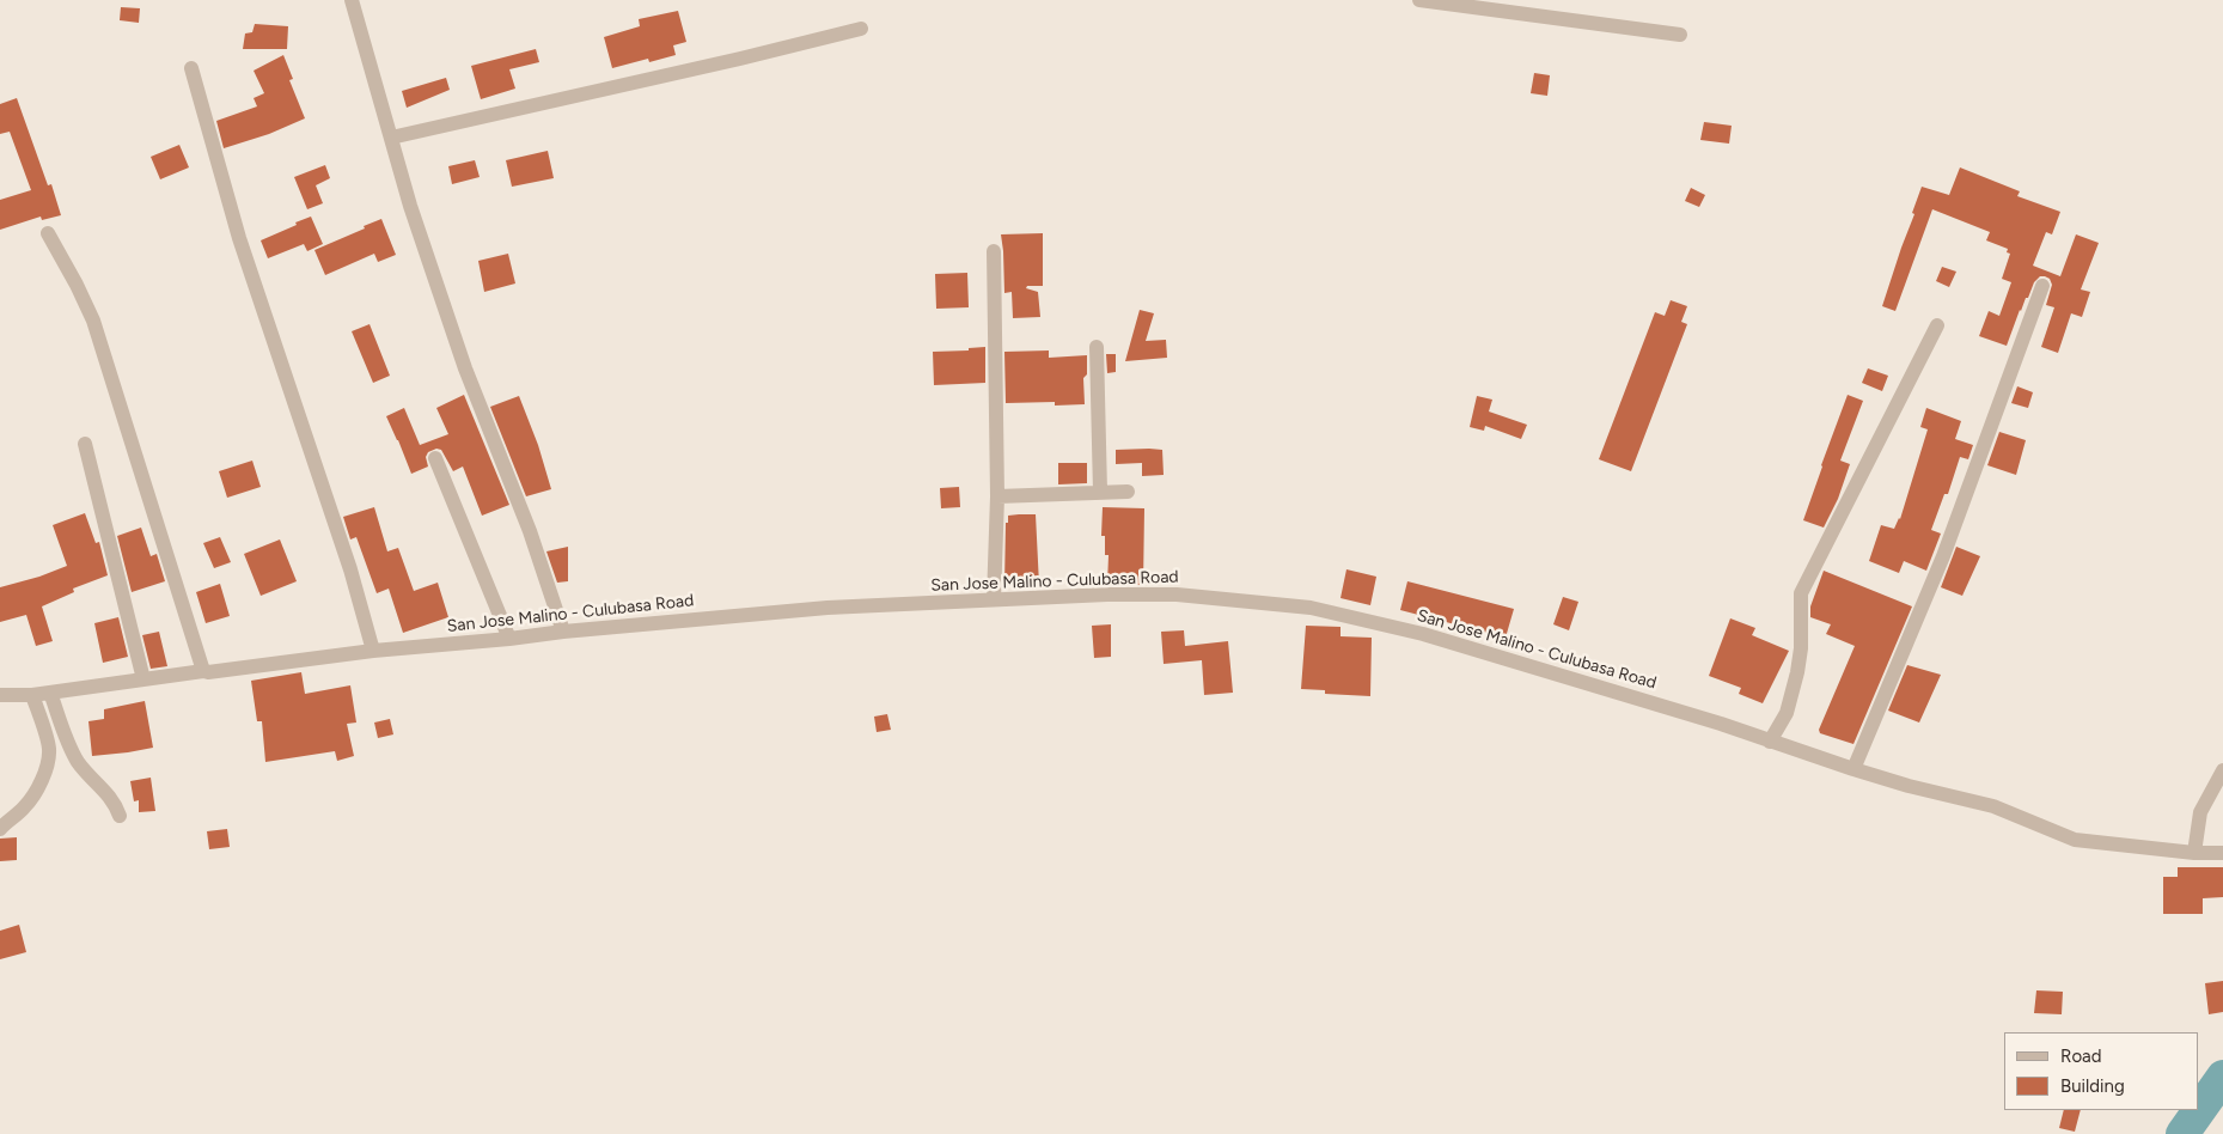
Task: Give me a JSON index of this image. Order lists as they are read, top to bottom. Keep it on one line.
{"streets":{"street":["San Jose Malino - Culubasa Road"]},"legend":["Road","Building"]}
